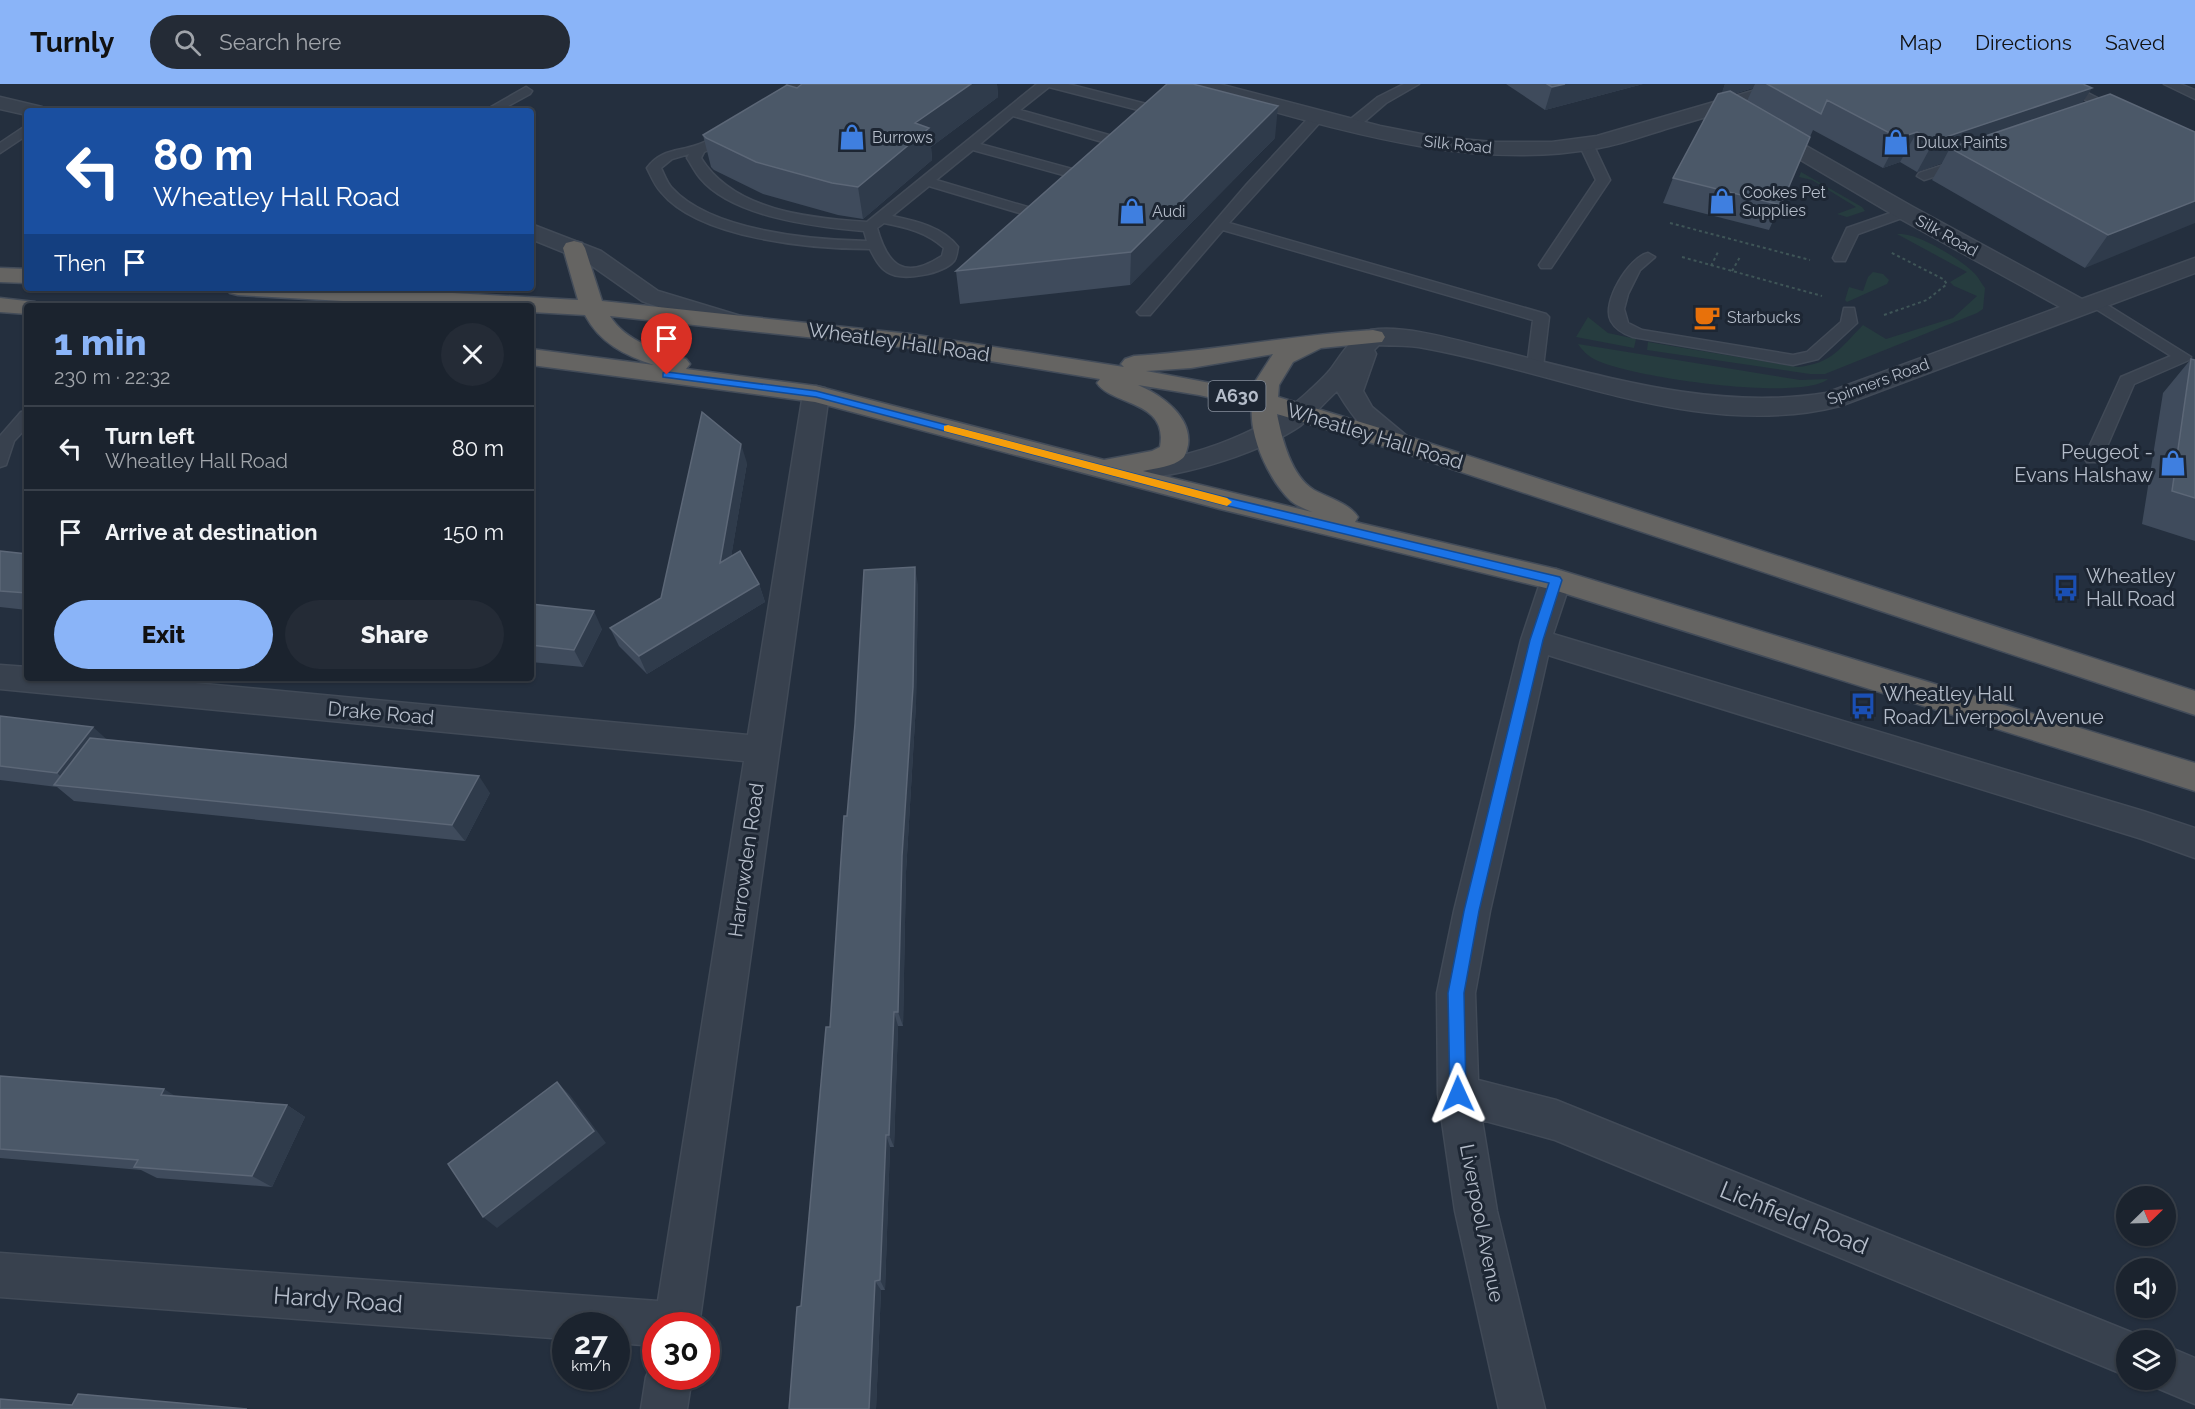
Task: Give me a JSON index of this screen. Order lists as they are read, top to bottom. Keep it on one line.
{"streets":{"highway":["Wheatley Hall Road","A630"],"street":["Silk Road","Spinners Road","Drake Road","Harrowden Road","Lichfield Road","Liverpool Avenue","Hardy Road"]},"crossings":[["Silk Road","Spinners Road"],["Drake Road","Harrowden Road"],["Lichfield Road","Liverpool Avenue"]],"places":{"shop":["Burrows","Dulux Paints","Cookes Pet Supplies","Audi","Peugeot - Evans Halshaw"],"cafe":["Starbucks"],"bus stop":["Wheatley Hall Road","Wheatley Hall Road/Liverpool Avenue"]},"north":"top right","page":{"header":"Turnly","search":"Search here","nav":["Map","Directions","Saved"],"turn":["80 m","Wheatley Hall Road"],"then":"Then","heading":["1 min","230 m · 22:32"],"list":[{"name":"Turn left","note":"Wheatley Hall Road","value":"80 m"},{"name":"Arrive at destination","value":"150 m"}],"buttons":["Exit","Share"],"speed":"27 km/h","limit":"30"}}
